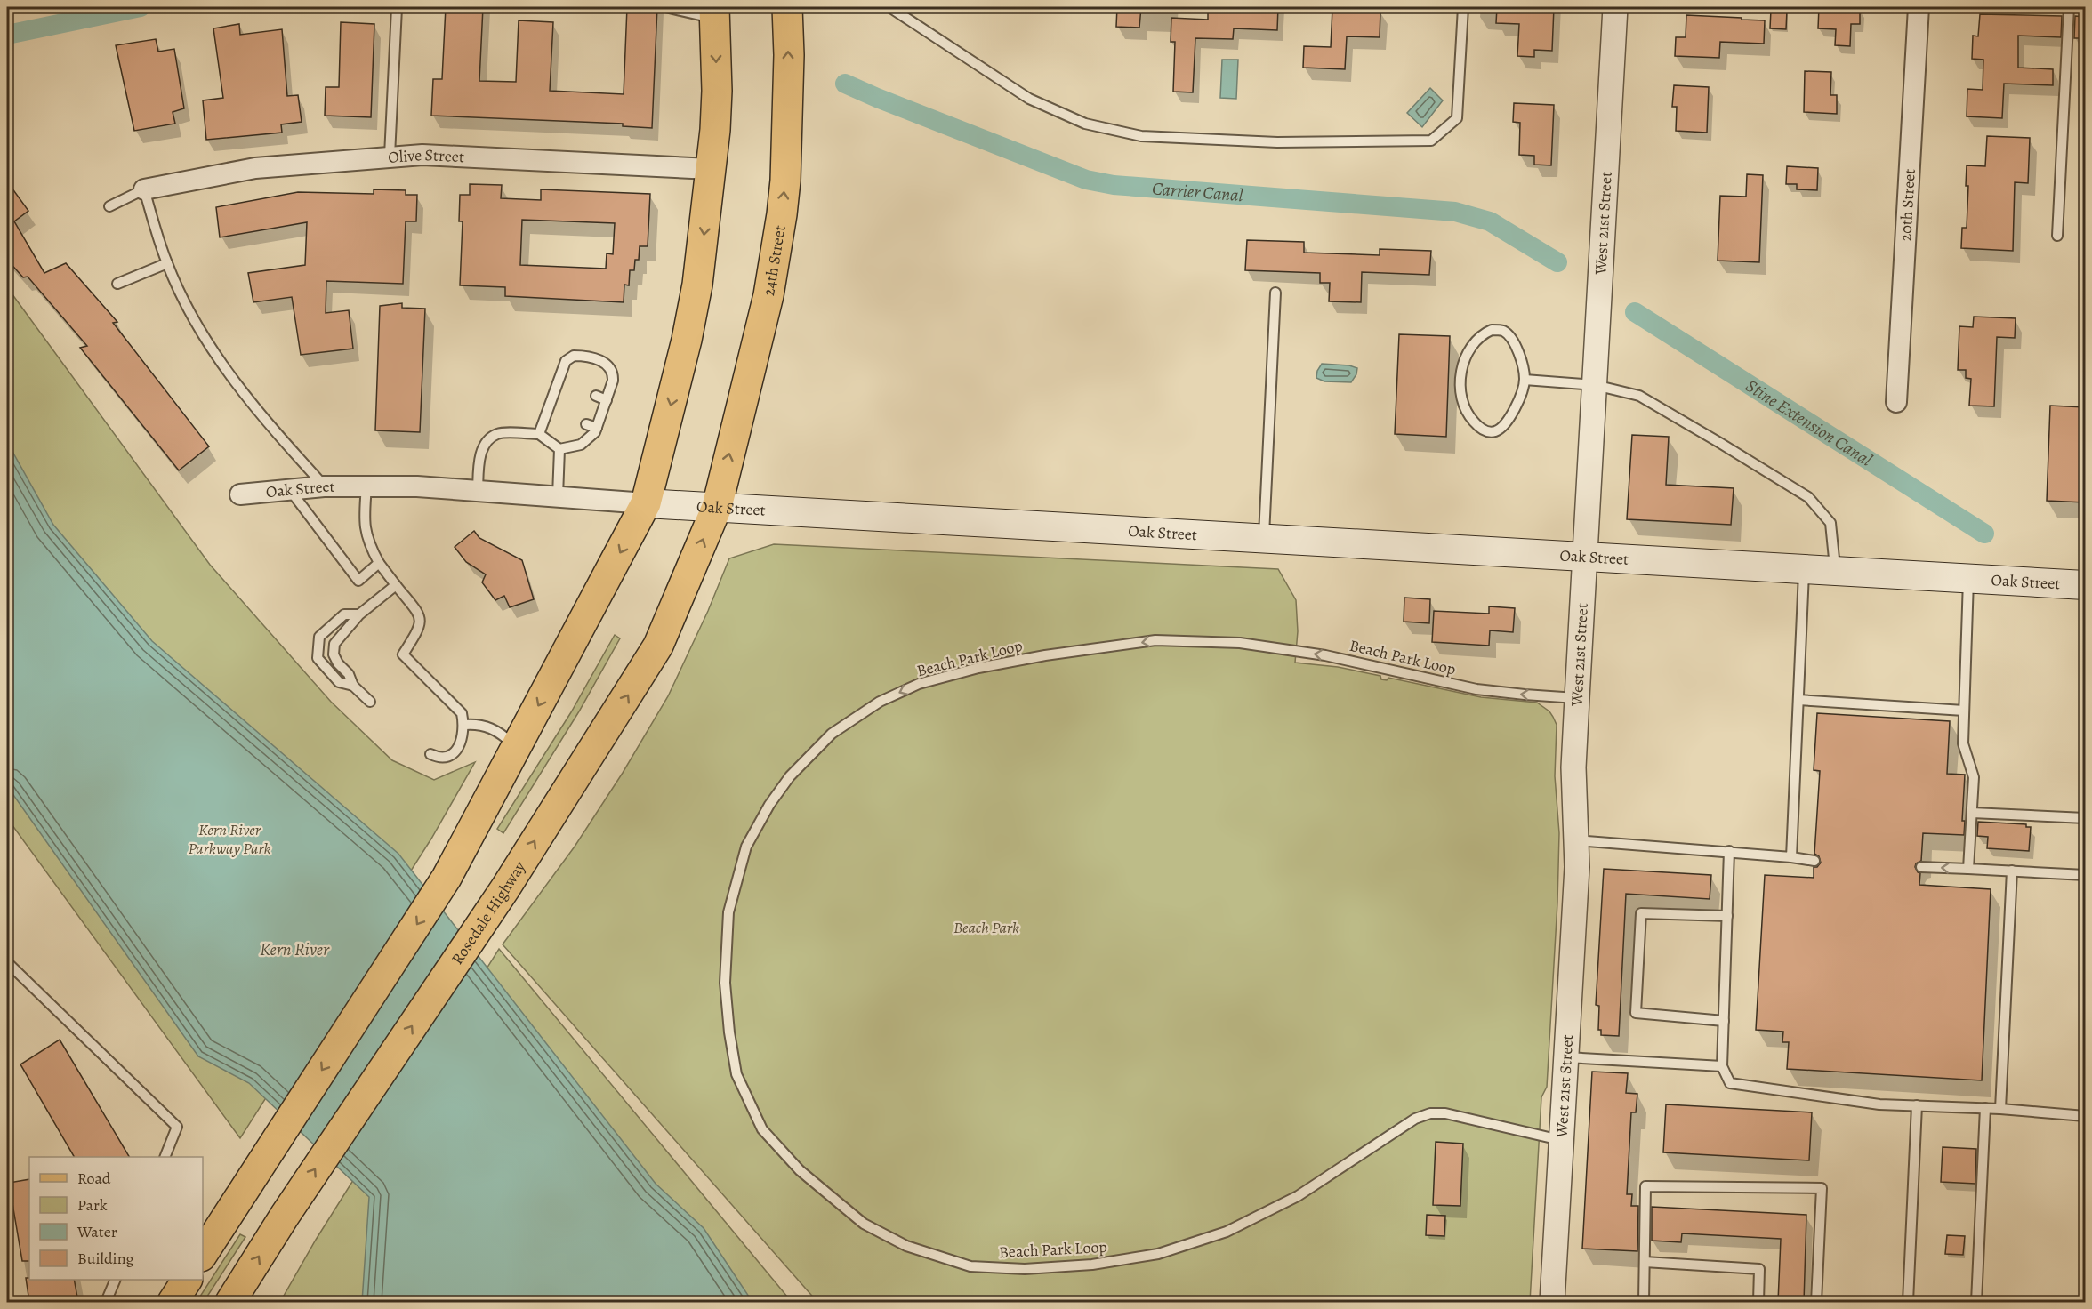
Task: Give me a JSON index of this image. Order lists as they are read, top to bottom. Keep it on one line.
{"streets":{"main road":["24th Street","Oak Street","Rosedale Highway"],"street":["Olive Street","20th Street","West 21st Street"],"lane":["Beach Park Loop"]},"crossings":[["West 21st Street","Oak Street"],["West 21st Street","Beach Park Loop"],["24th Street","Oak Street"],["24th Street","Rosedale Highway"],["Oak Street","Rosedale Highway"]],"water":["Carrier Canal","Stine Extension Canal","Kern River"],"parks":["Kern River Parkway Park","Beach Park"],"legend":["Road","Park","Water","Building"]}
